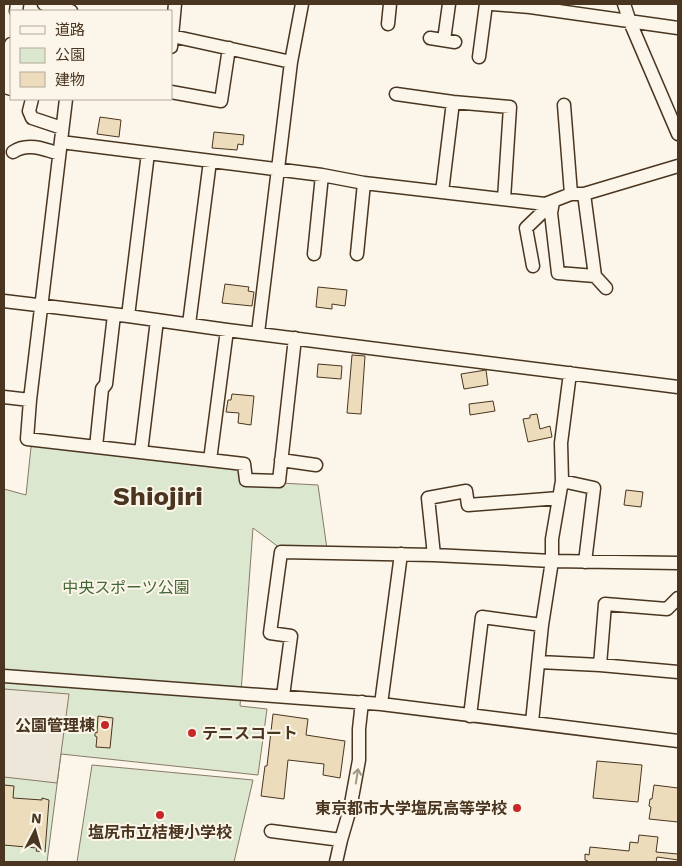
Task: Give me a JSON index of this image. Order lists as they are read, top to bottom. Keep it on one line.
{"districts":["Shiojiri"],"parks":["中央スポーツ公園"],"places":["公園管理棟","テニスコート","東京都市大学塩尻高等学校","塩尻市立桔梗小学校"],"legend":["道路","公園","建物"],"north":"top"}
